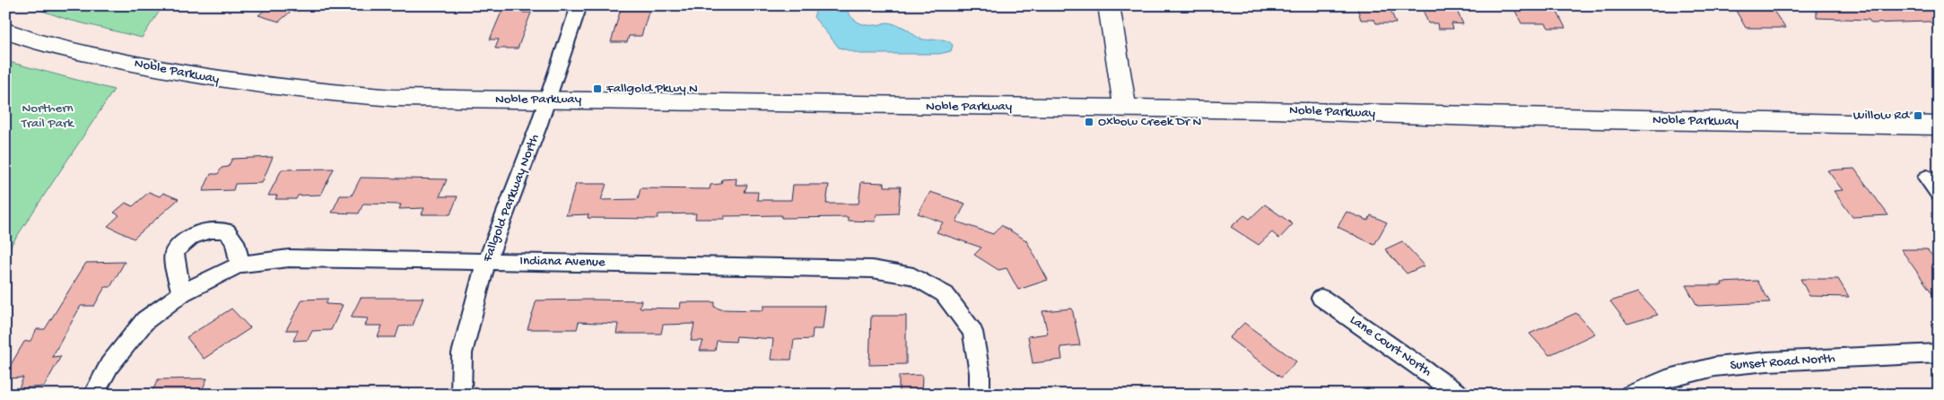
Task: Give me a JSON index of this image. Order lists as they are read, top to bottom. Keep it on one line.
{"streets":{"main road":["Noble Parkway"],"street":["Fallgold Parkway North","Indiana Avenue","Lane Court North","Sunset Road North"]},"crossings":[["Noble Parkway","Fallgold Parkway North"],["Fallgold Parkway North","Indiana Avenue"]],"parks":["Northern Trail Park"],"places":{"transit":["Fallgold Pkwy N","Willow Rd","Oxbow Creek Dr N"]}}
